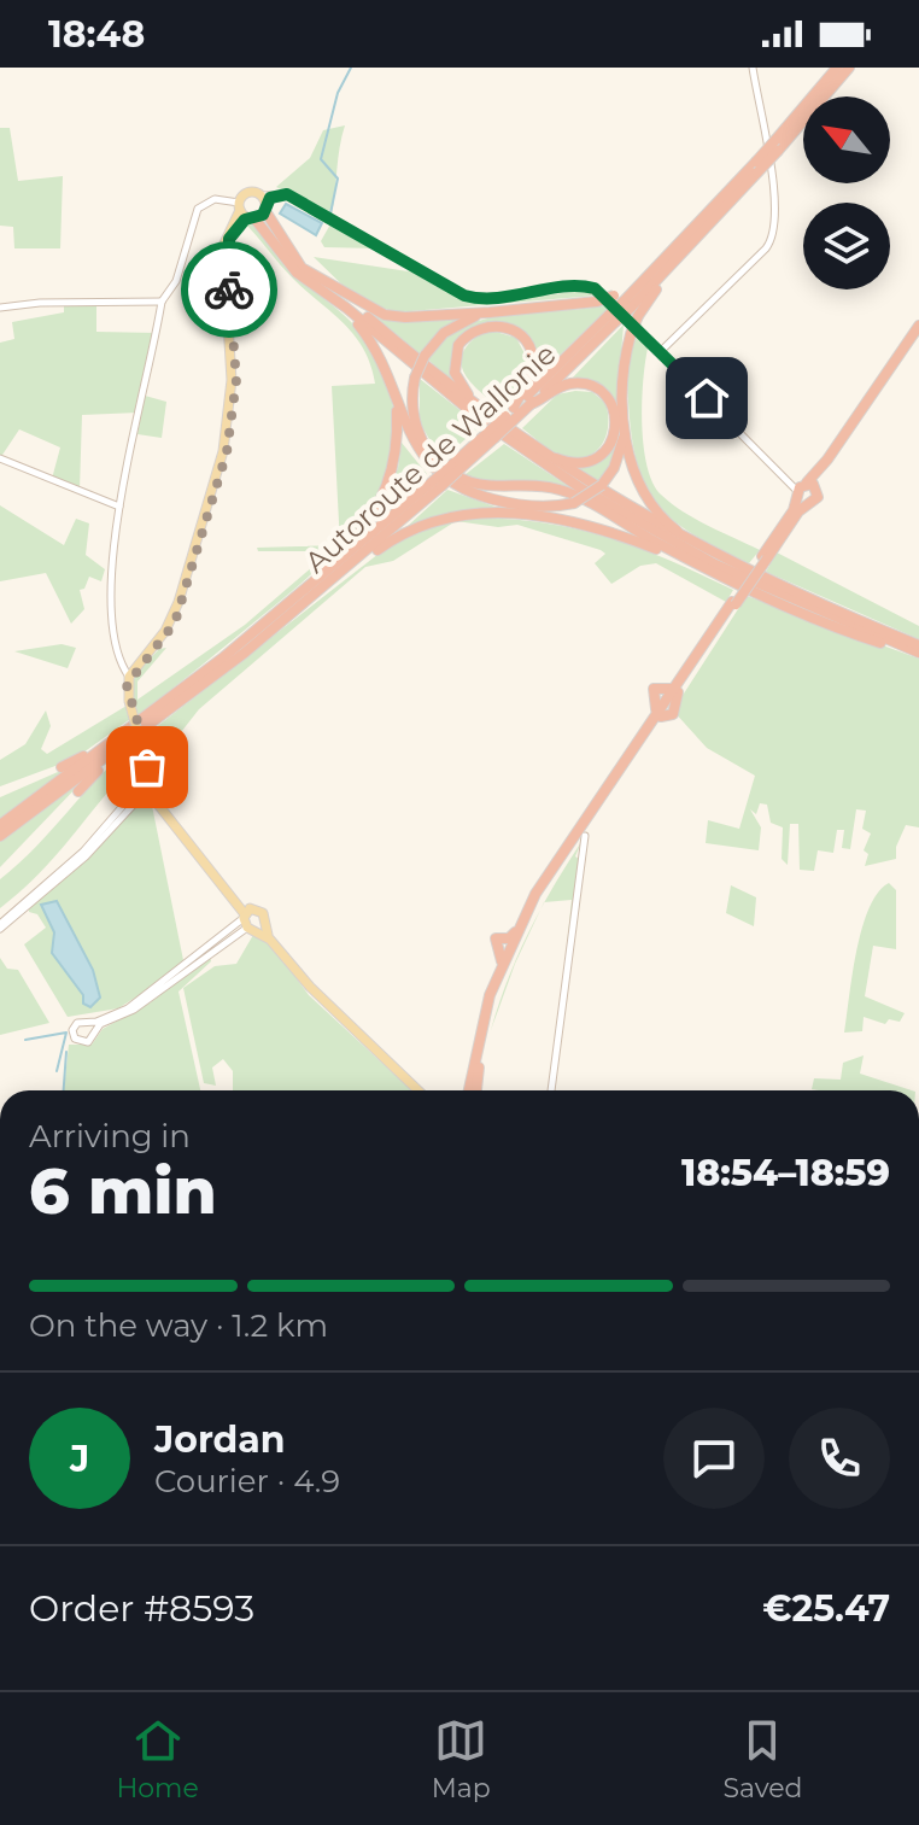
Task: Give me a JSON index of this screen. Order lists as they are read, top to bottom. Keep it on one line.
{"streets":{"highway":["Autoroute de Wallonie"]},"north":"top left","page":{"status":"18:48","heading":["6 min","Arriving in","18:54–18:59"],"panel":["Jordan","Courier · 4.9","Order #8593","€25.47"],"bar":"On the way · 1.2 km","round":"J","tabs":["Home","Map","Saved"]}}
